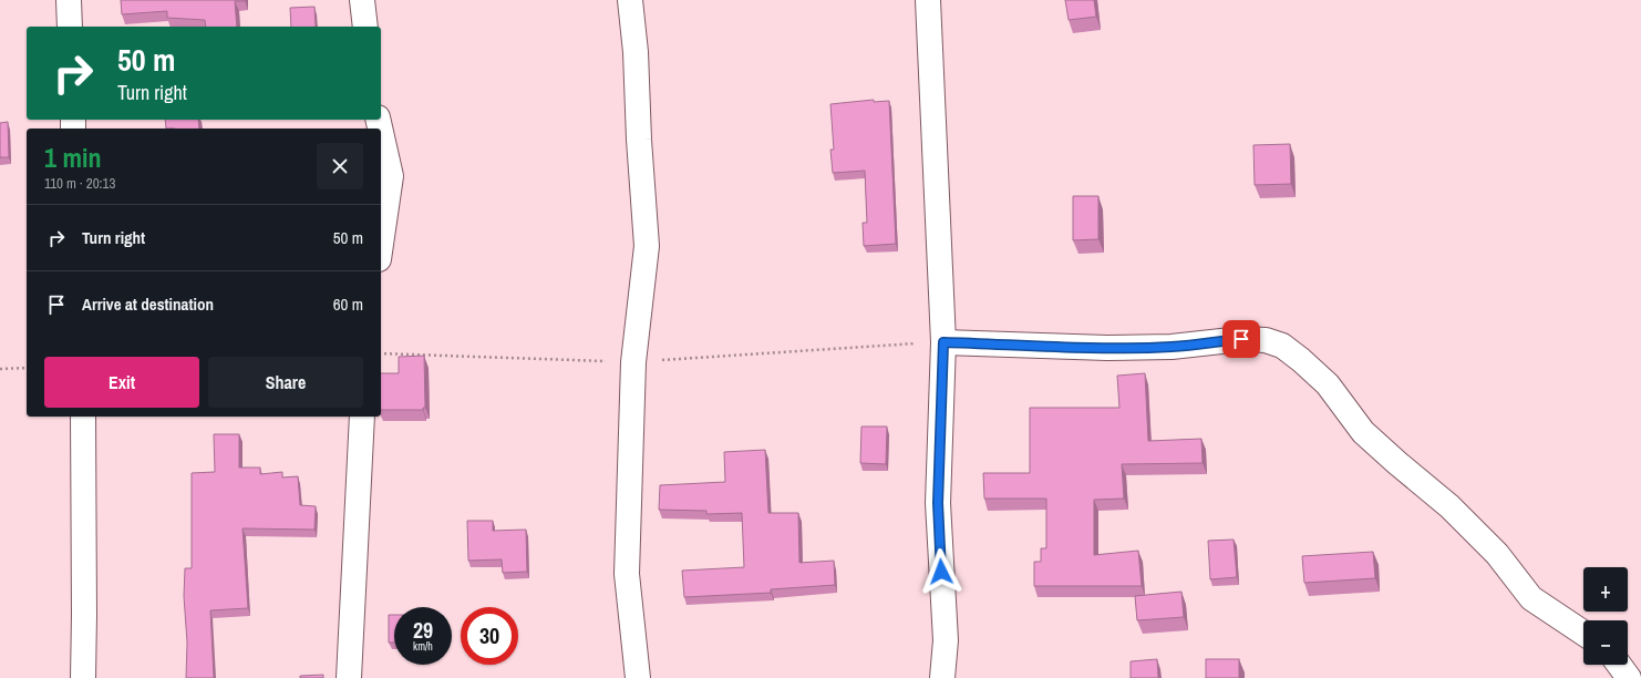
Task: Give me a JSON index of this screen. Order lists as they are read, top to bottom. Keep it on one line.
{"page":{"turn":["50 m","Turn right"],"heading":["1 min","110 m · 20:13"],"list":[{"name":"Turn right","value":"50 m"},{"name":"Arrive at destination","value":"60 m"}],"buttons":["Exit","Share"],"map_buttons":["+","−"],"speed":"29 km/h","limit":"30"}}
